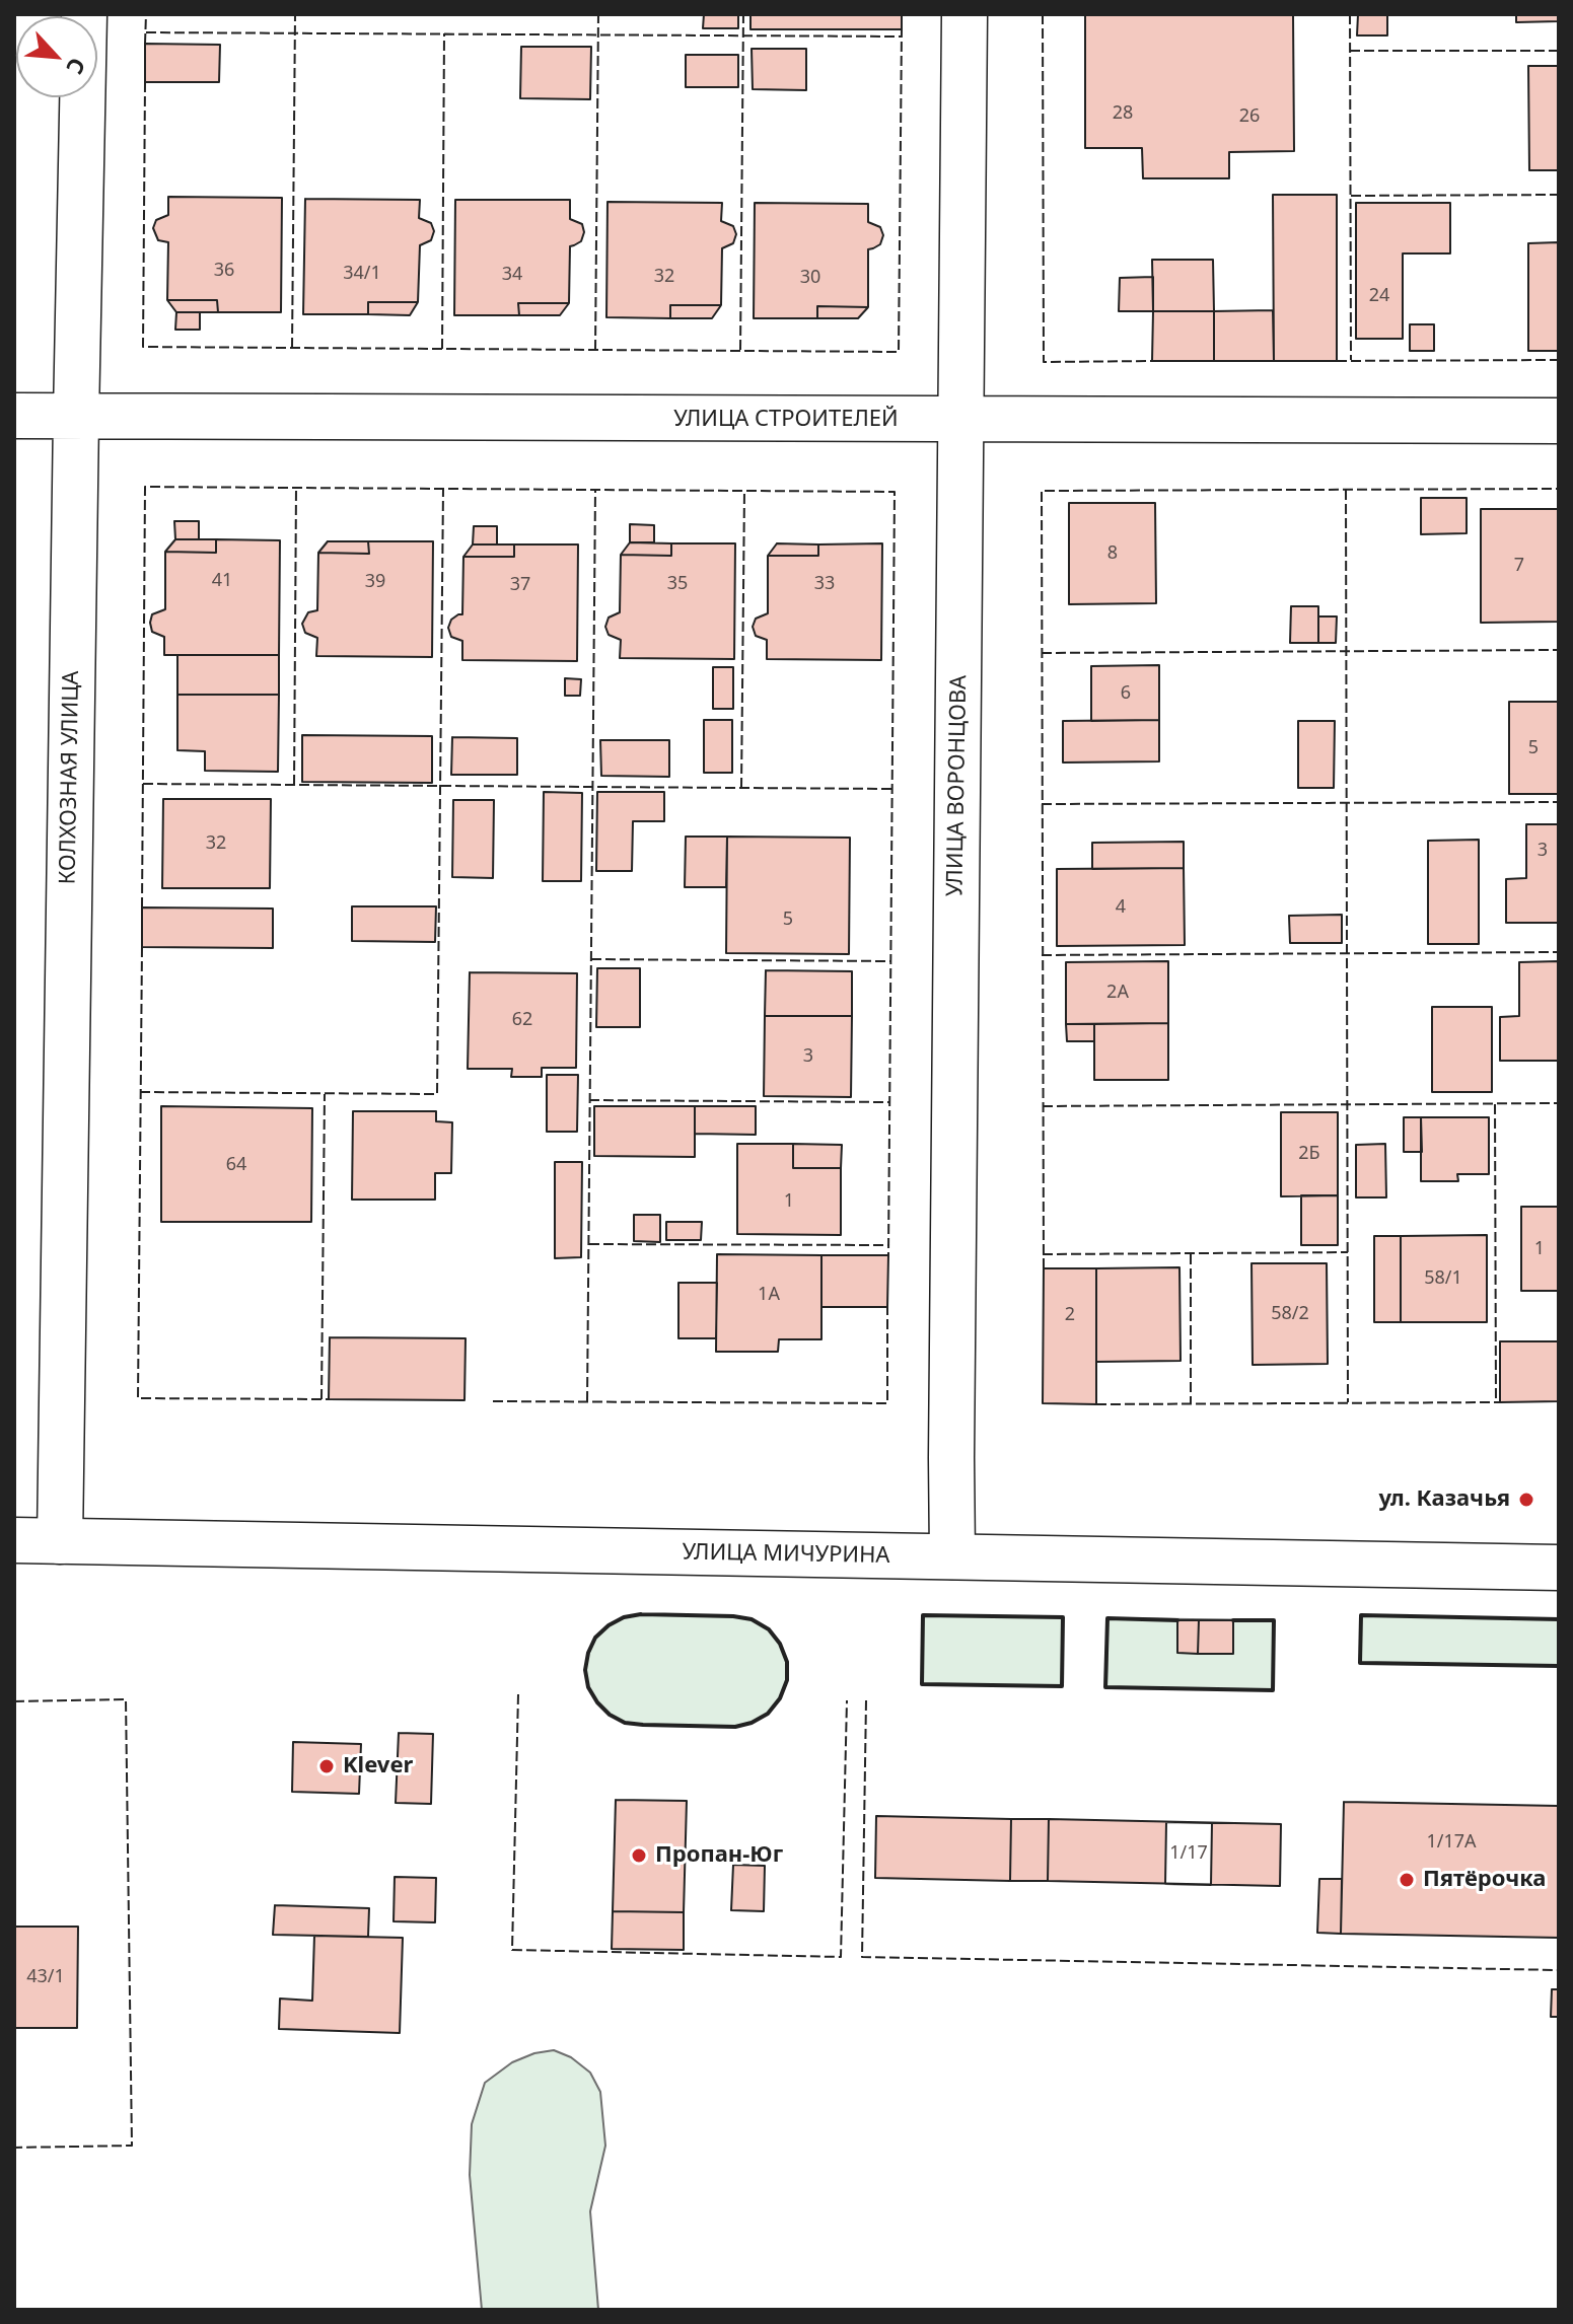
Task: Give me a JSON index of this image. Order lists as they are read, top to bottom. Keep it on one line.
{"streets":{"street":["УЛИЦА СТРОИТЕЛЕЙ","КОЛХОЗНАЯ УЛИЦА","УЛИЦА ВОРОНЦОВА","УЛИЦА МИЧУРИНА"]},"crossings":[["УЛИЦА СТРОИТЕЛЕЙ","КОЛХОЗНАЯ УЛИЦА"],["УЛИЦА СТРОИТЕЛЕЙ","УЛИЦА ВОРОНЦОВА"],["КОЛХОЗНАЯ УЛИЦА","УЛИЦА МИЧУРИНА"],["УЛИЦА ВОРОНЦОВА","УЛИЦА МИЧУРИНА"]],"places":["ул. Казачья","Klever","Пропан-Юг","Пятёрочка"],"house_numbers":["28","26","36","34/1","34","32","30","24","8","7","41","39","35","33","37","6","5","32","3","4","5","2А","62","3","2Б","64","1","1","58/1","1А","58/2","2","1/17А","1/17","43/1"],"north":"bottom right"}
